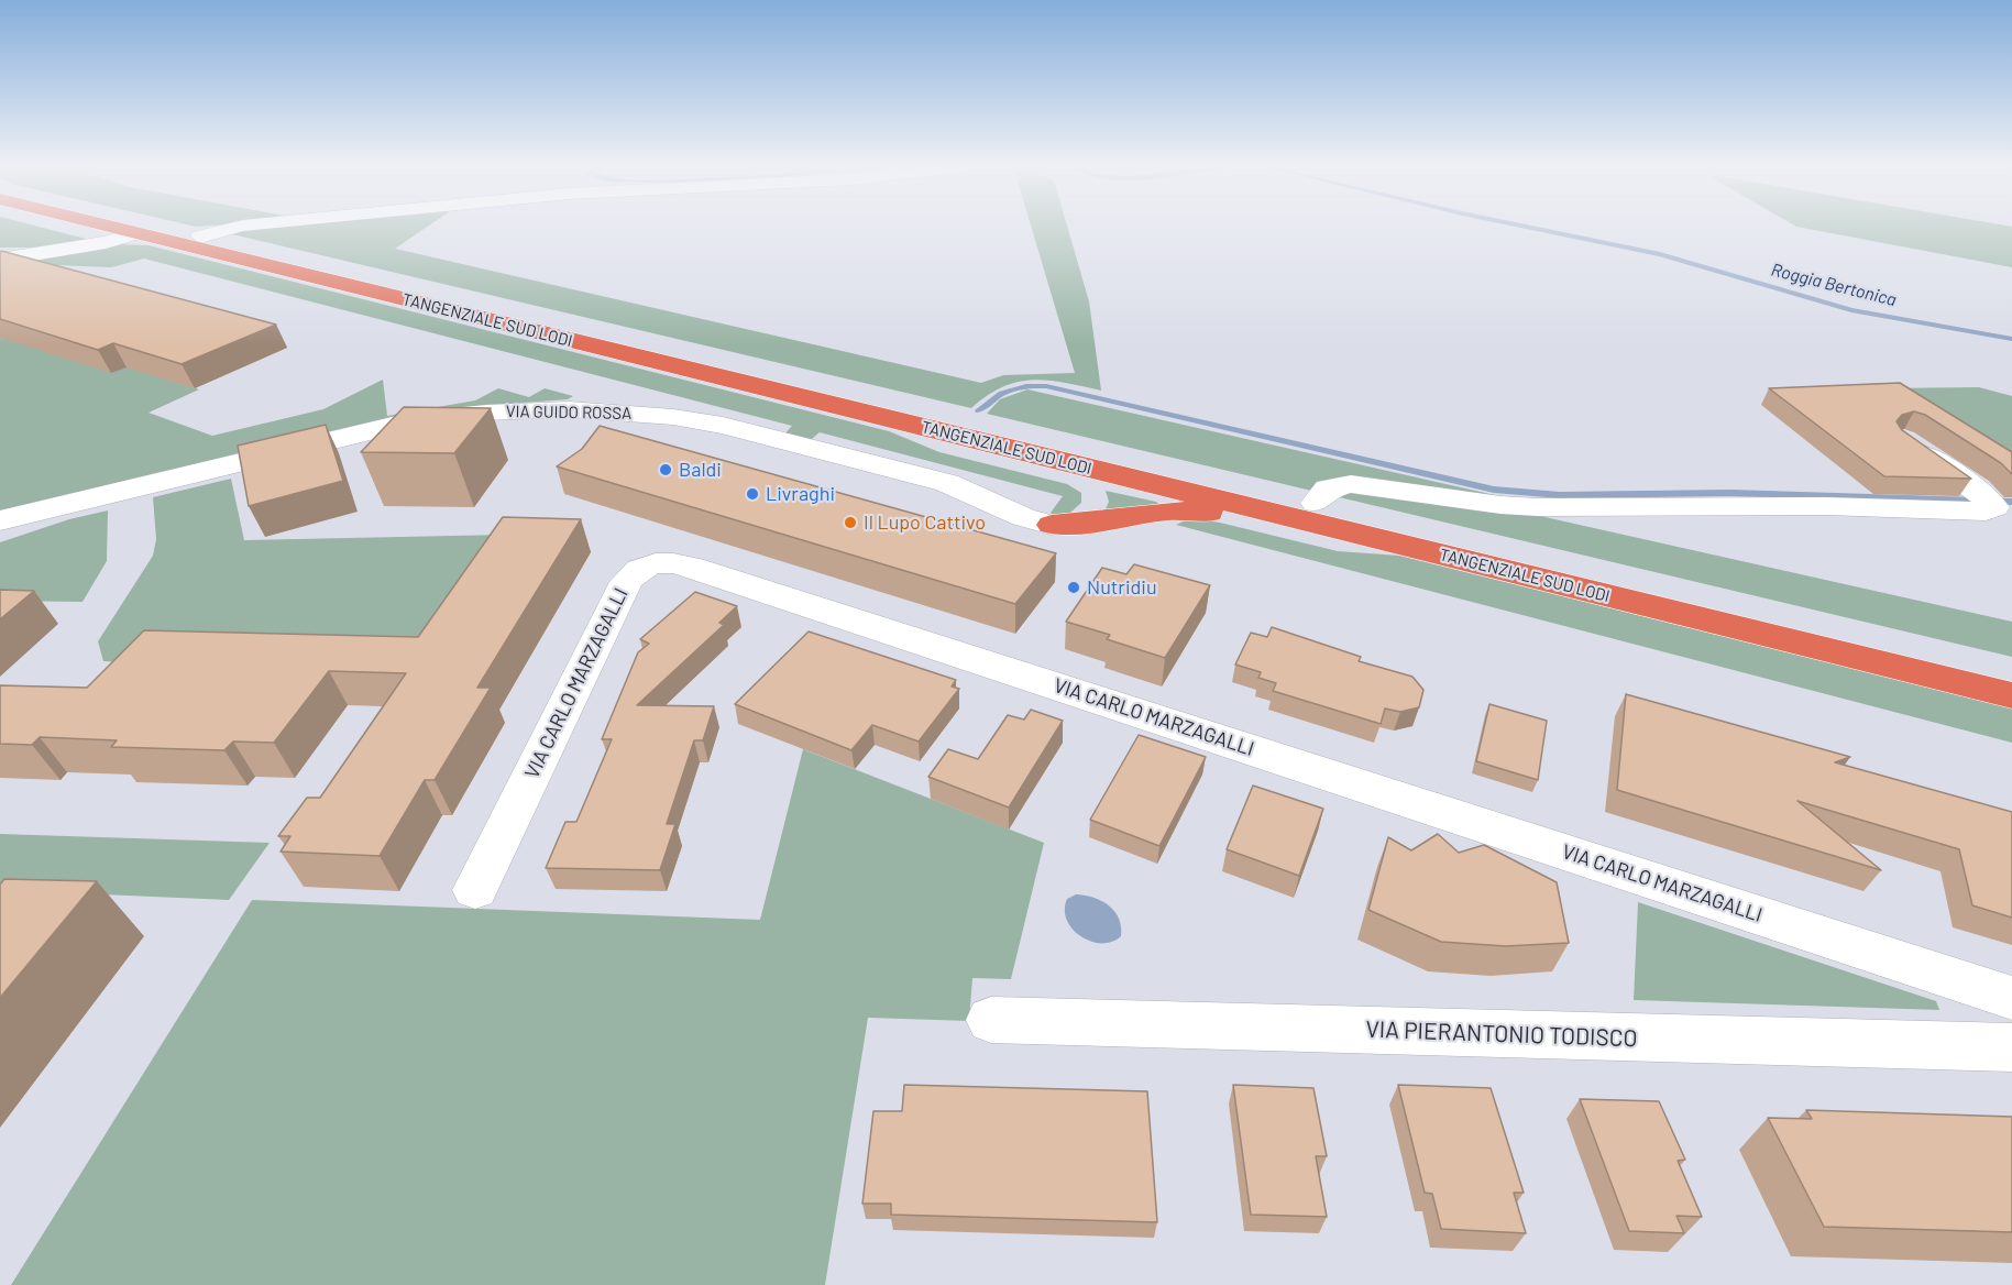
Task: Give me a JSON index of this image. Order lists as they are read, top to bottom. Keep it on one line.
{"streets":{"highway":["TANGENZIALE SUD LODI"],"street":["VIA GUIDO ROSSA","VIA CARLO MARZAGALLI","VIA PIERANTONIO TODISCO"]},"water":["Roggia Bertonica"],"places":["Baldi","Livraghi","Il Lupo Cattivo","Nutridiu"]}
